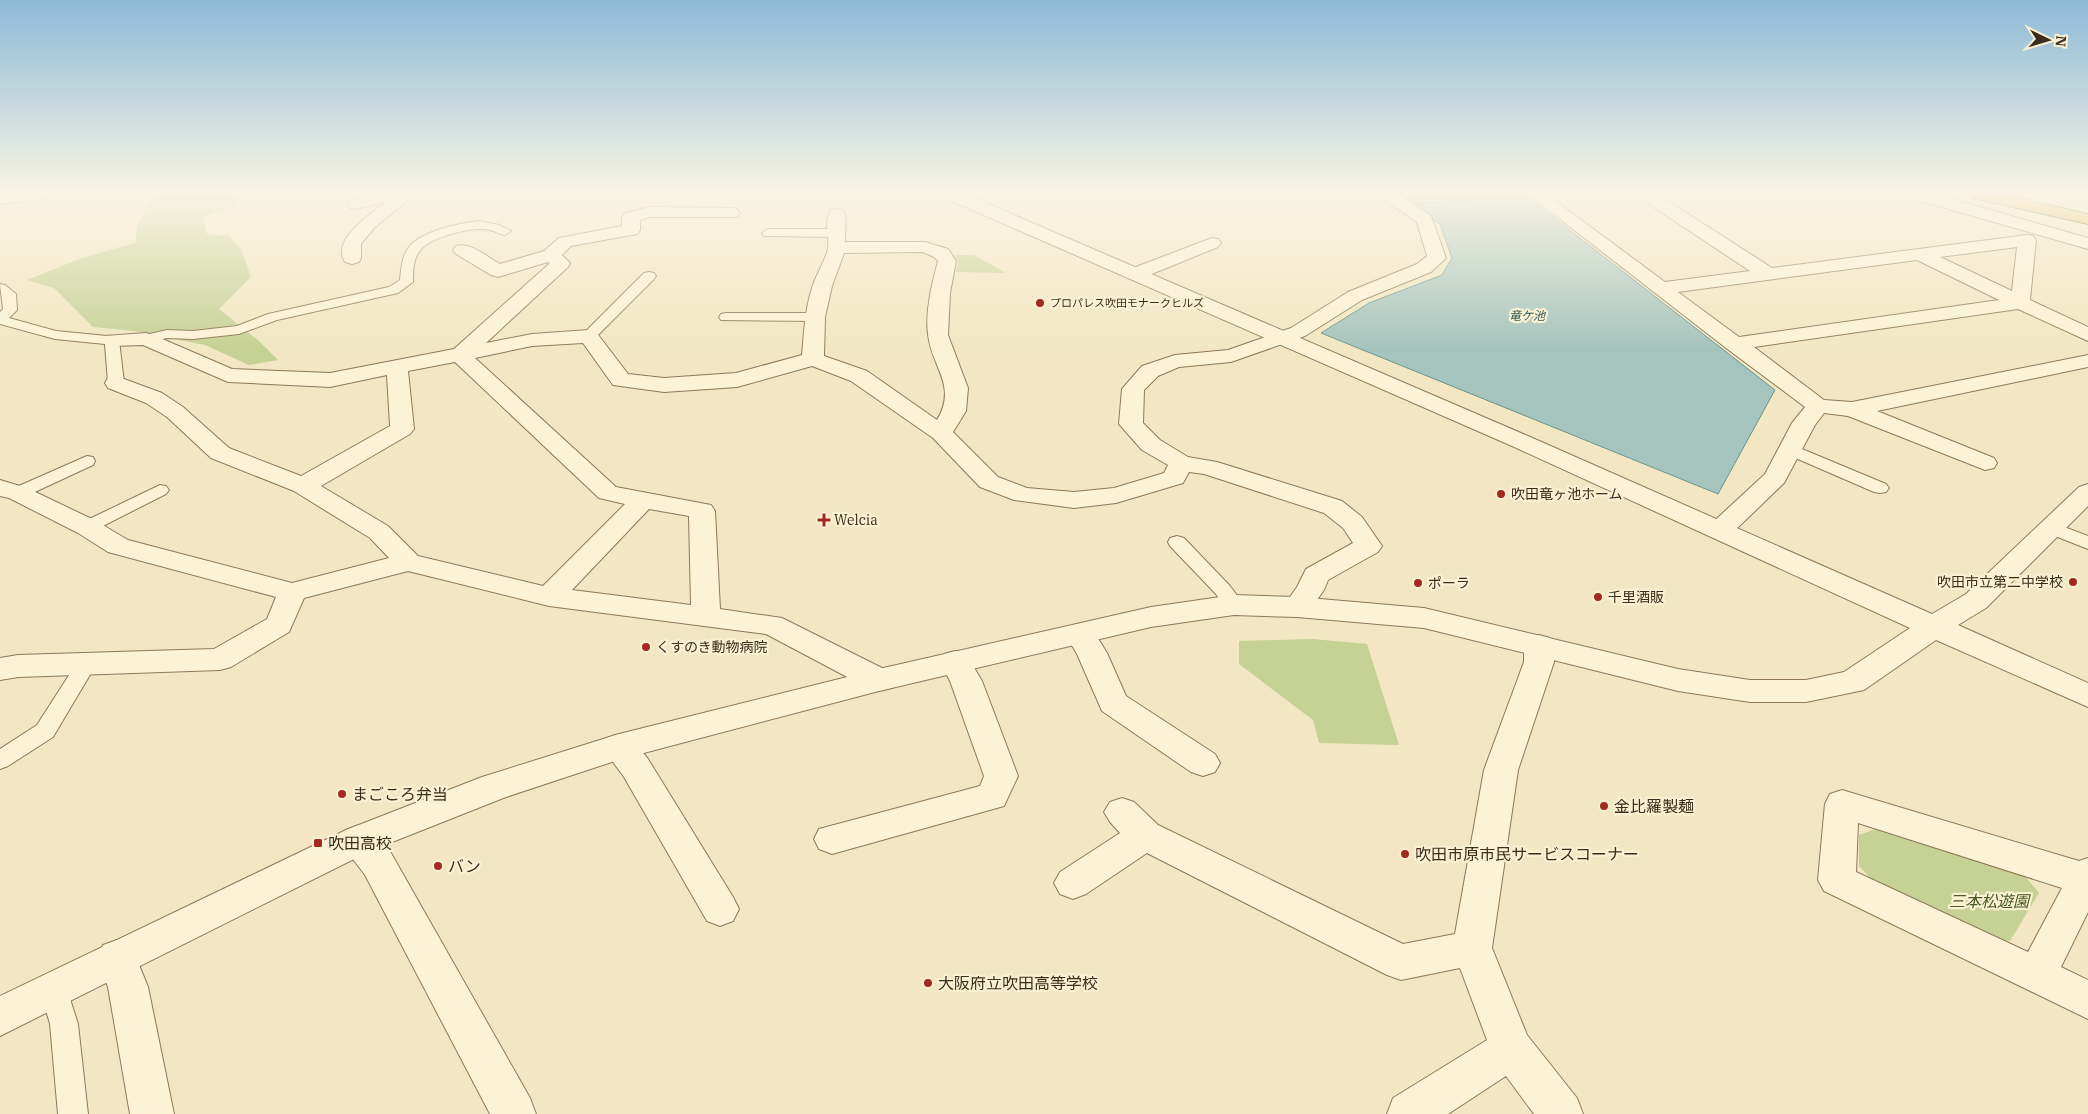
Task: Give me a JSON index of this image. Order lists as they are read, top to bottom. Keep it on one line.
{"water":["竜ケ池"],"parks":["三本松遊園"],"places":{"other":["プロパレス吹田モナークヒルズ","吹田竜ヶ池ホーム","吹田市立第二中学校","ポーラ","千里酒販","くすのき動物病院","まごころ弁当","金比羅製麺","吹田市原市民サービスコーナー","バン","大阪府立吹田高等学校"],"health":["Welcia"],"transit":["吹田高校"]},"north":"right"}
